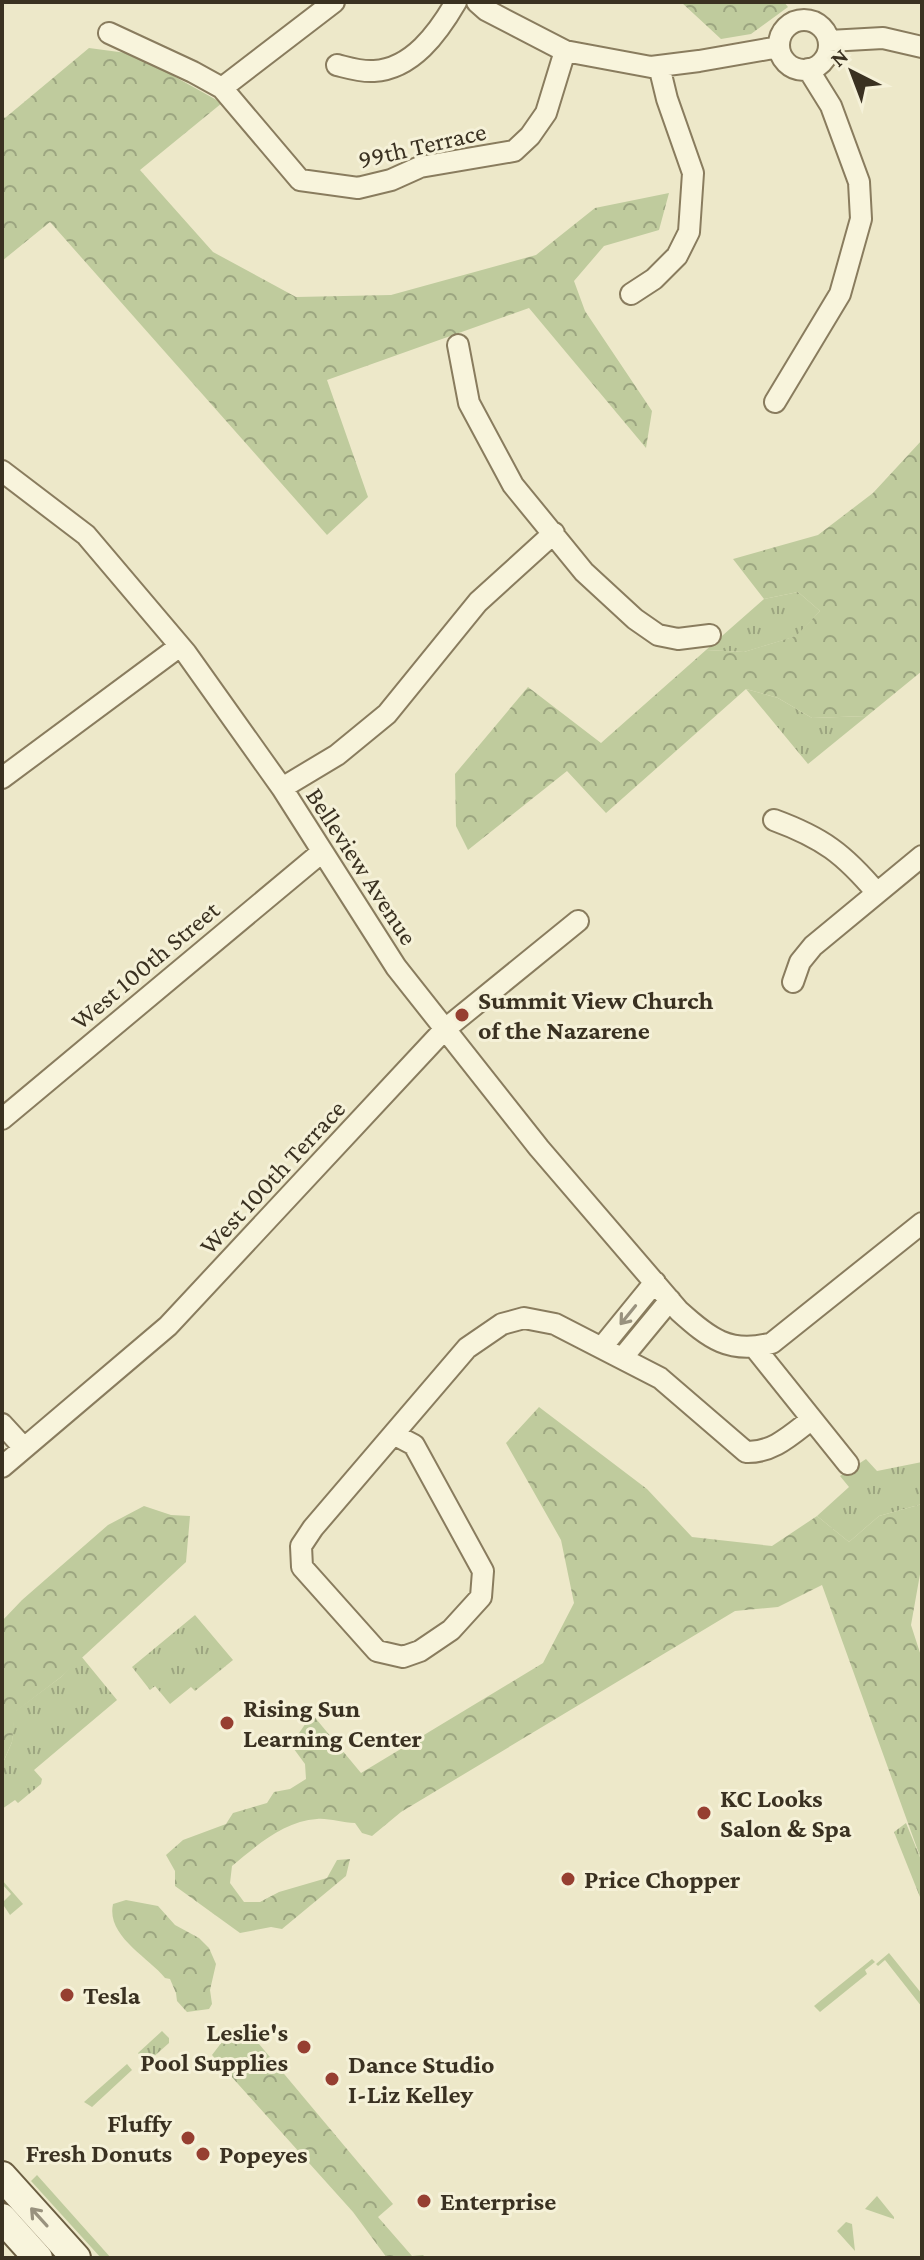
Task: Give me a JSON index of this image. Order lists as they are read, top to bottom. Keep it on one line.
{"streets":{"street":["99th Terrace","Belleview Avenue","West 100th Street","West 100th Terrace"]},"crossings":[["Belleview Avenue","West 100th Street"],["Belleview Avenue","West 100th Terrace"]],"places":["Summit View Church of the Nazarene","Rising Sun Learning Center","KC Looks Salon & Spa","Price Chopper","Tesla","Leslie's Pool Supplies","Dance Studio I-Liz Kelley","Fluffy Fresh Donuts","Popeyes","Enterprise"],"north":"top left"}
